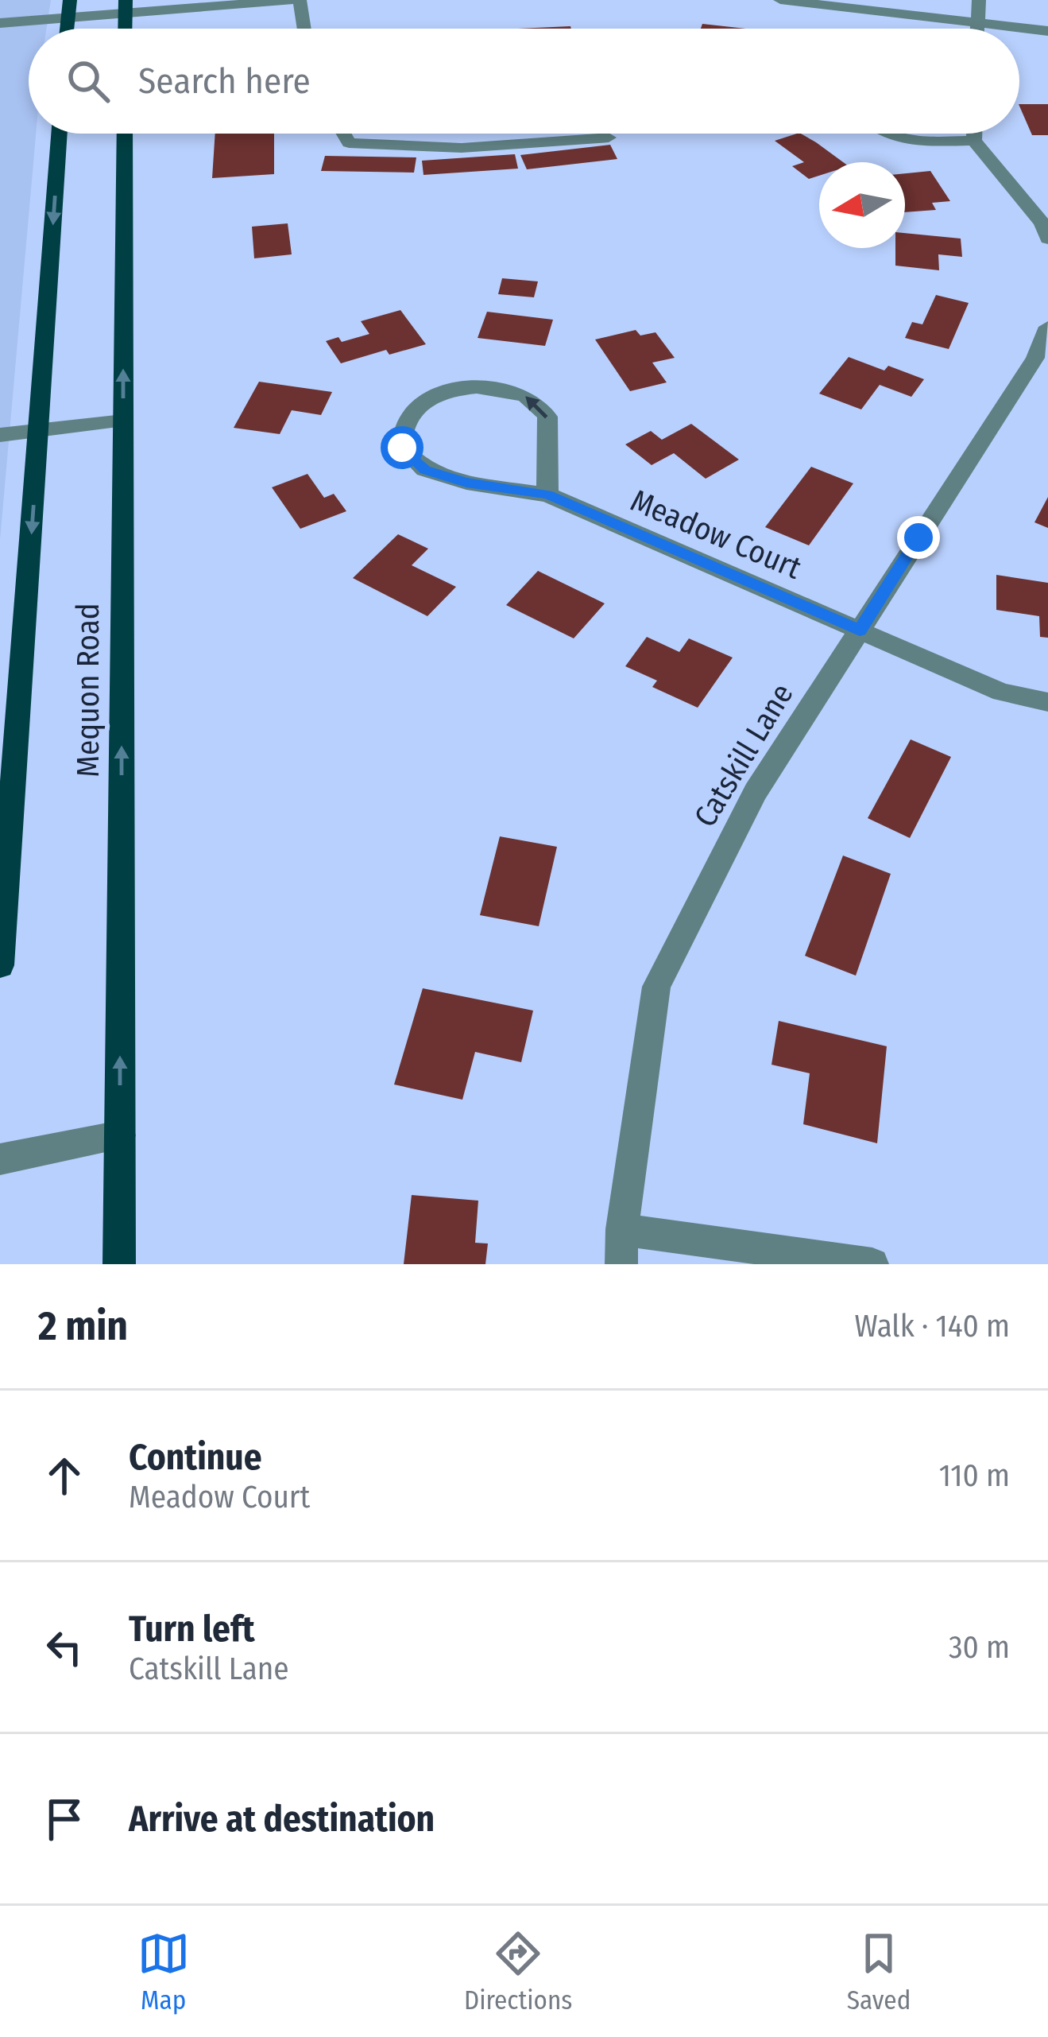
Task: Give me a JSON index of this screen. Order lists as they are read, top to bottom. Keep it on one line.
{"streets":{"main road":["Mequon Road"],"street":["Meadow Court","Catskill Lane"]},"crossings":[["Meadow Court","Catskill Lane"]],"north":"left","page":{"search":"Search here","heading":["2 min","Walk · 140 m"],"list":[["Continue","Meadow Court","110 m"],["Turn left","Catskill Lane","30 m"],"Arrive at destination"],"nav":["Map","Directions","Saved"]}}
